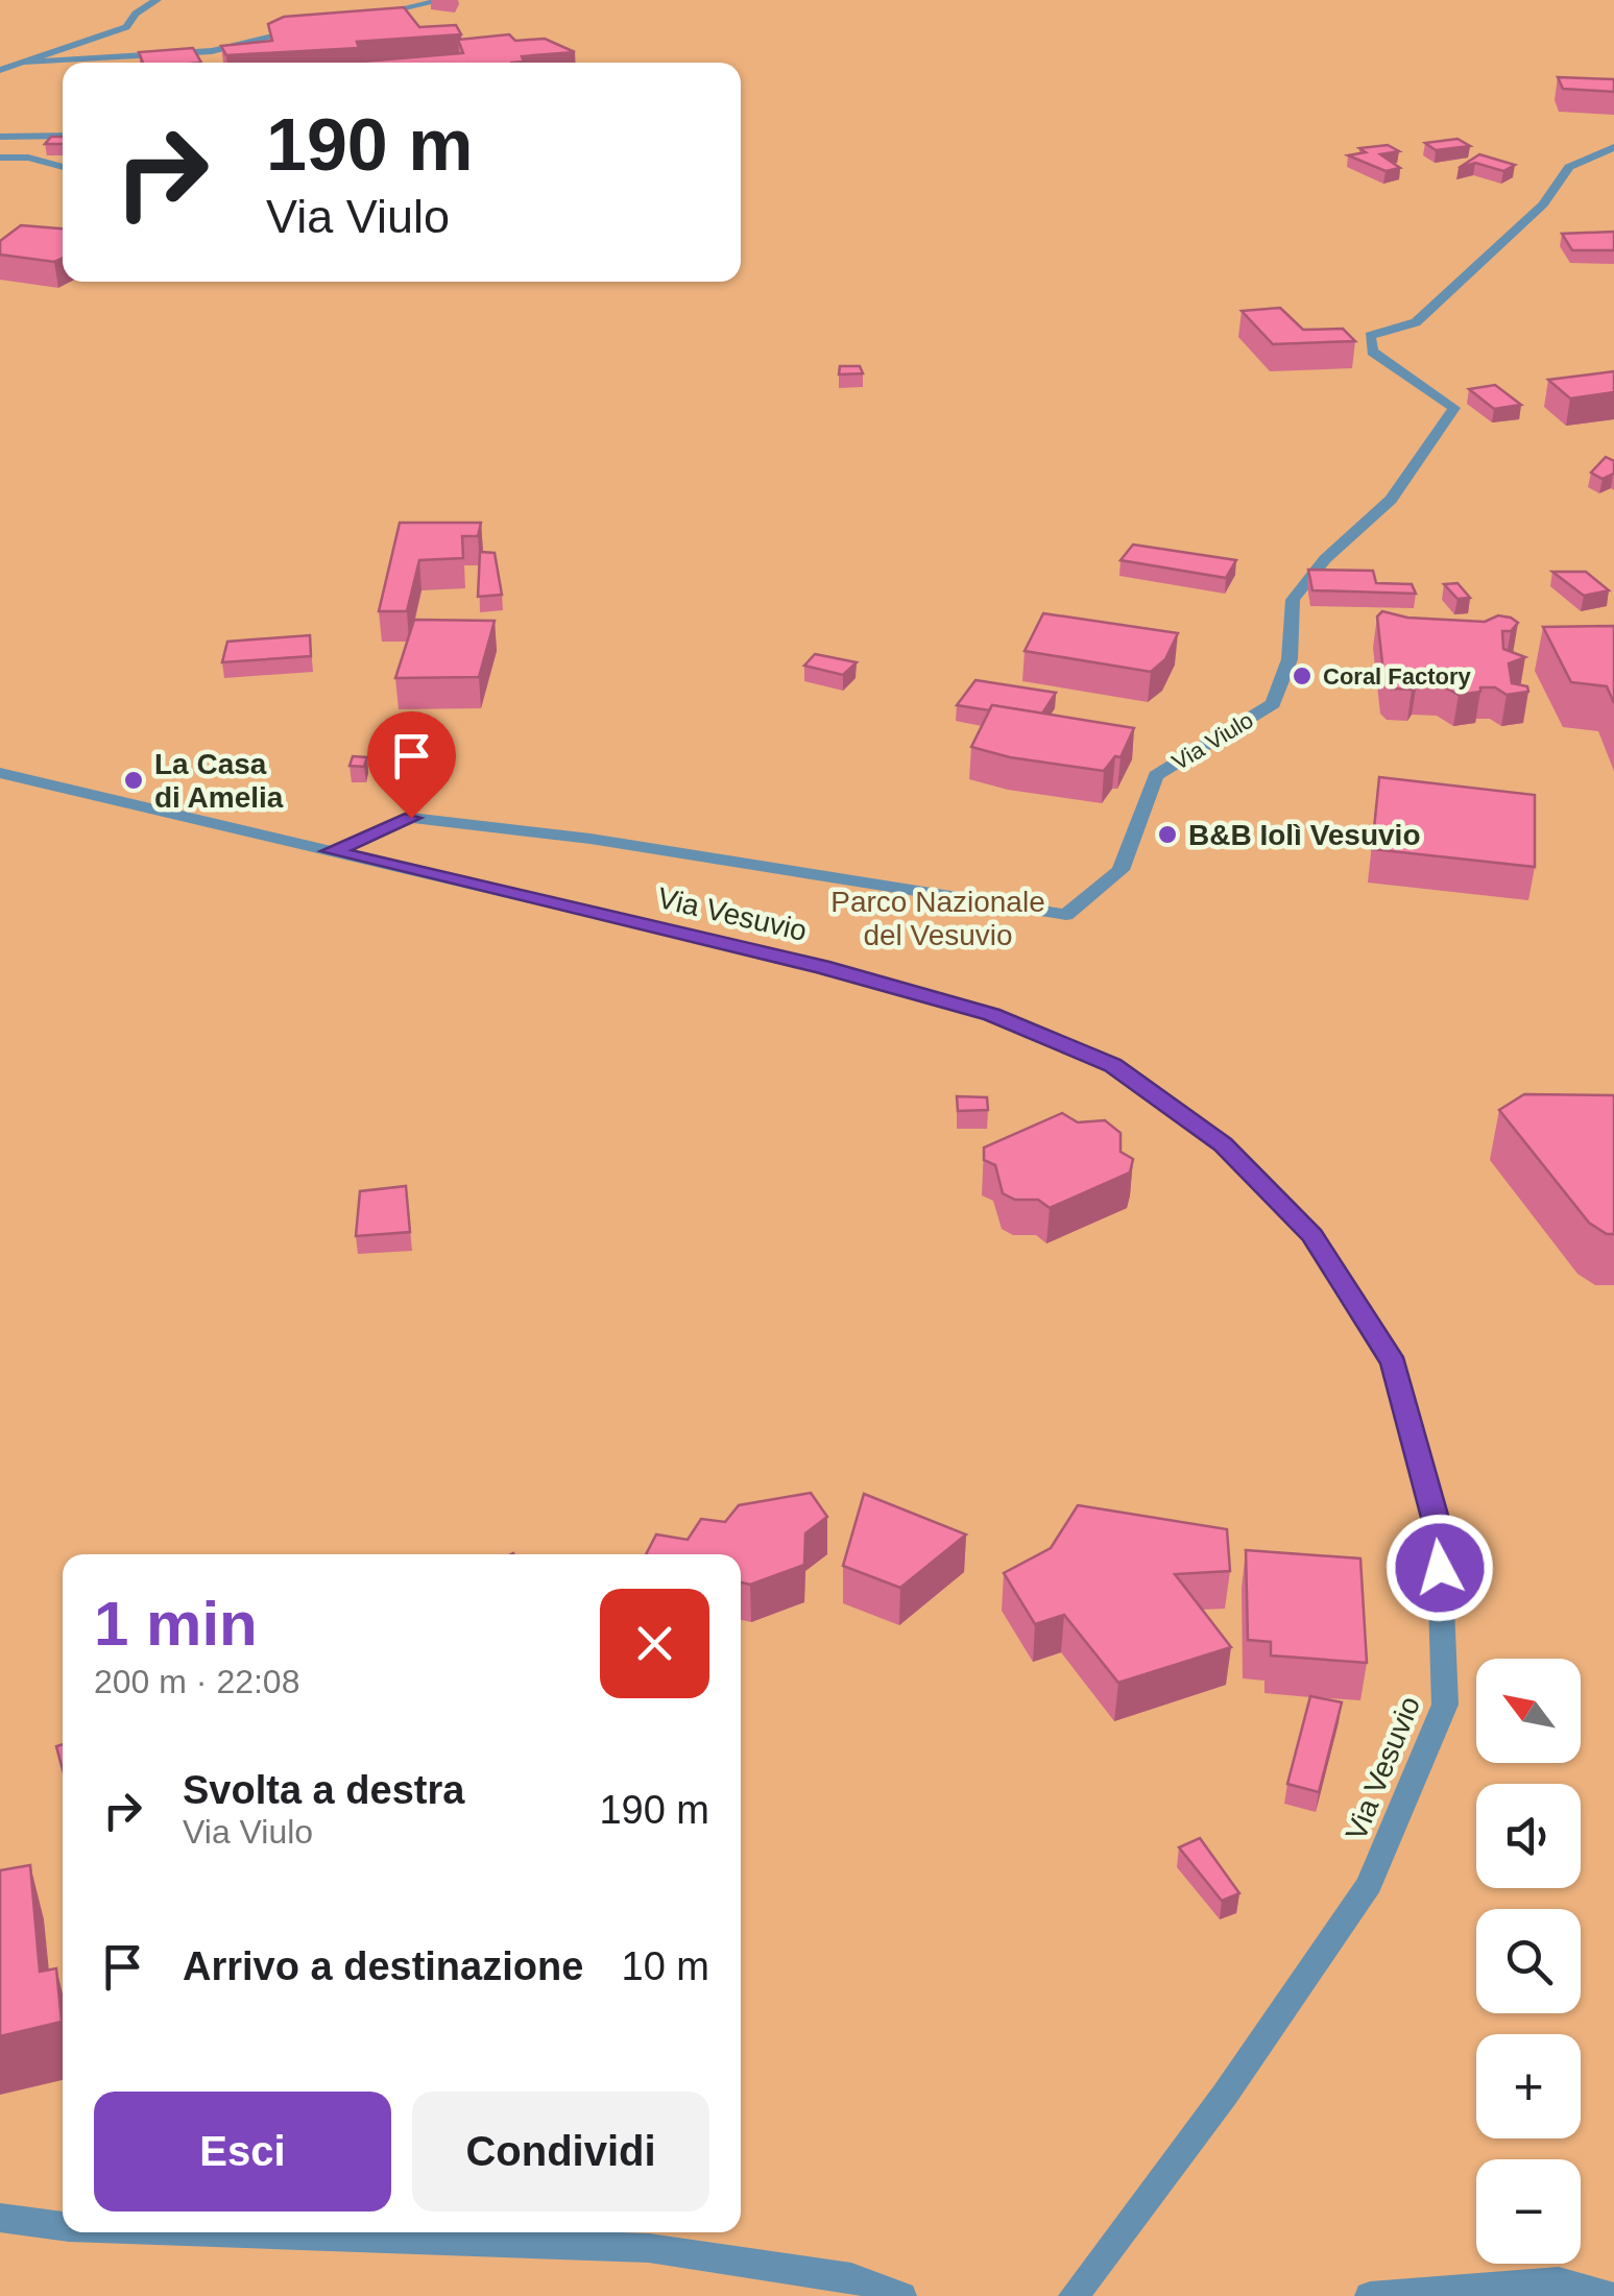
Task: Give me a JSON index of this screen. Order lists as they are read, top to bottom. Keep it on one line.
{"streets":{"street":["Via Viulo","Via Vesuvio"]},"crossings":[["Via Viulo","Via Vesuvio"]],"parks":["Parco Nazionale del Vesuvio"],"places":["Coral Factory","La Casa di Amelia","B&B Iolì Vesuvio"],"north":"top left","page":{"turn":["190 m","Via Viulo"],"heading":["1 min","200 m · 22:08"],"map_buttons":["+","−"],"list":[{"name":"Svolta a destra","note":"Via Viulo","value":"190 m"},{"name":"Arrivo a destinazione","value":"10 m"}],"buttons":["Esci","Condividi"]}}
